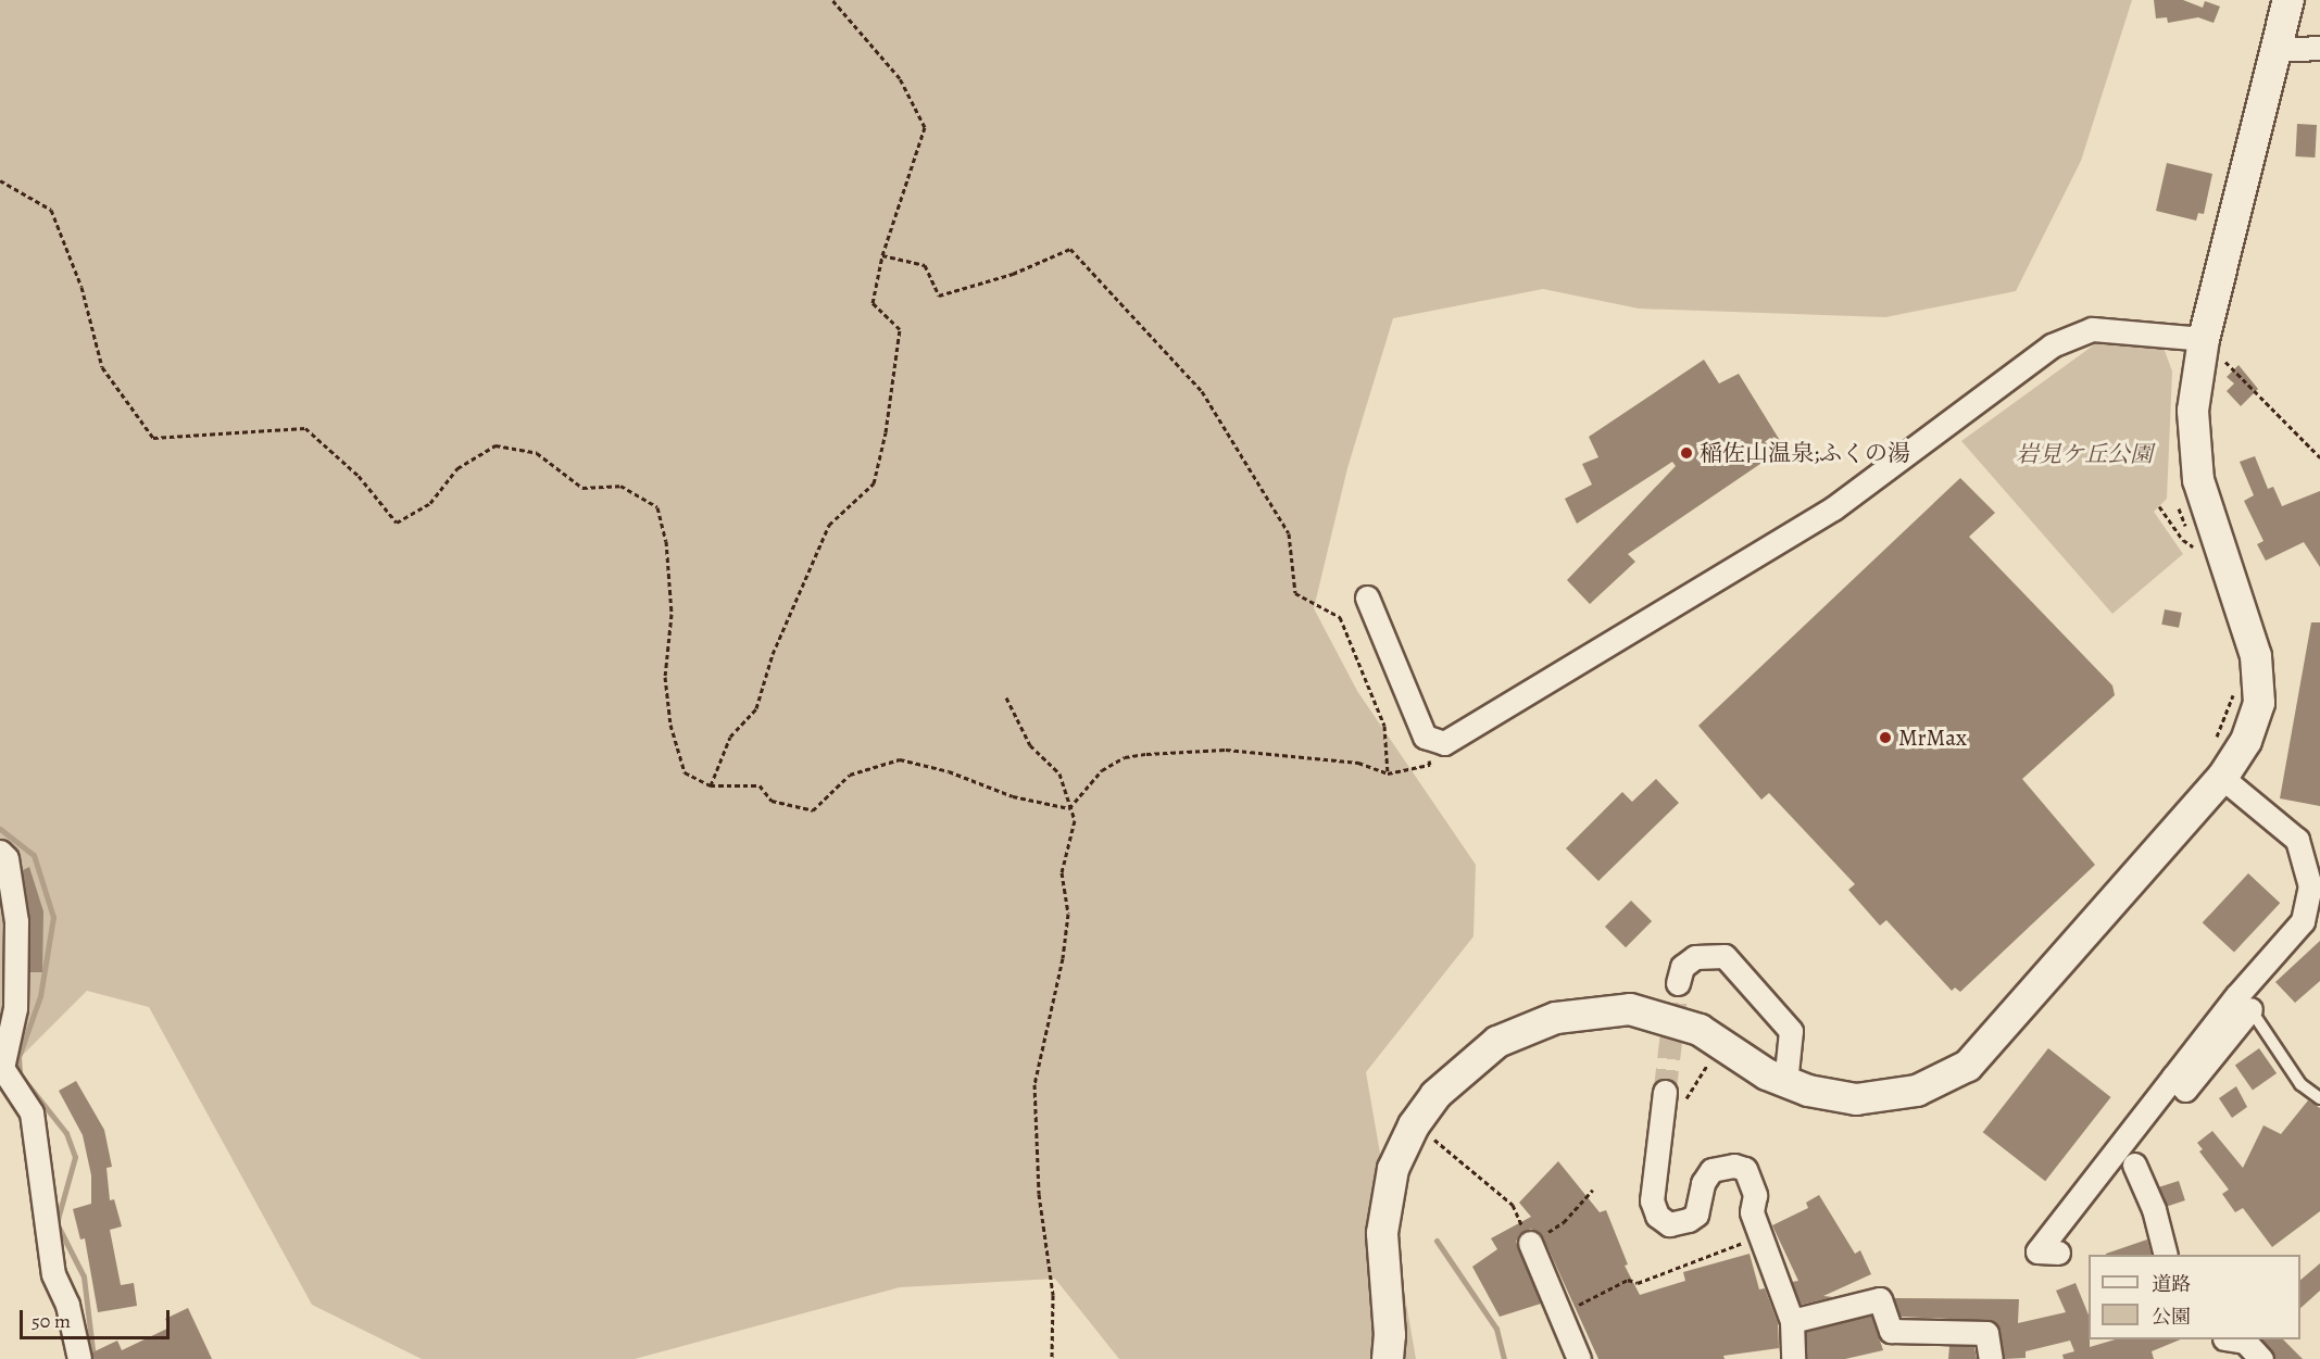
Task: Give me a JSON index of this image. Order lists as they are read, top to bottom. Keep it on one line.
{"parks":["岩見ケ丘公園"],"places":["稲佐山温泉;ふくの湯","MrMax"],"legend":["道路","公園"],"scale_bar":"50 m"}
